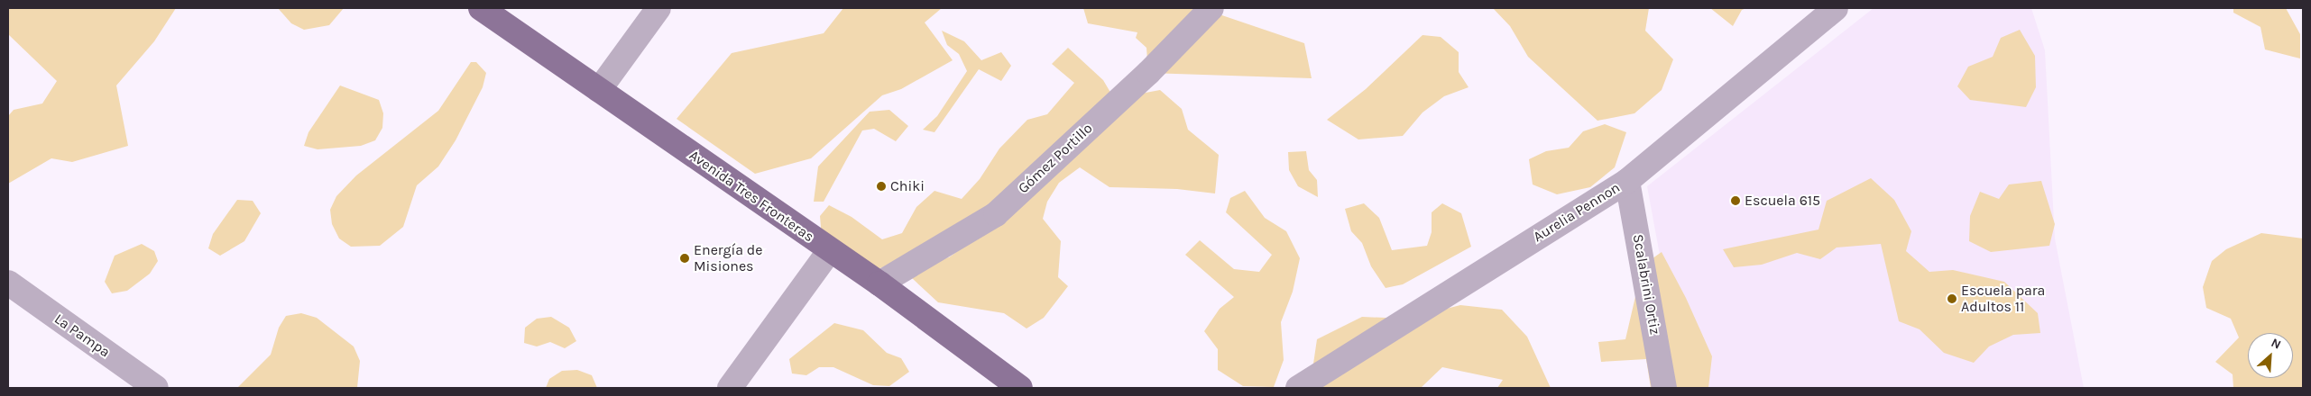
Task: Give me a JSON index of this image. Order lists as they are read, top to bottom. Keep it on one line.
{"streets":{"main road":["Avenida Tres Fronteras"],"street":["Gómez Portillo","Aurelia Pennon","Scalabrini Ortiz","La Pampa"]},"crossings":[["Gómez Portillo","Avenida Tres Fronteras"],["Aurelia Pennon","Scalabrini Ortiz"]],"places":["Chiki","Escuela 615","Energía de Misiones","Escuela para Adultos 11"],"north":"top right"}
